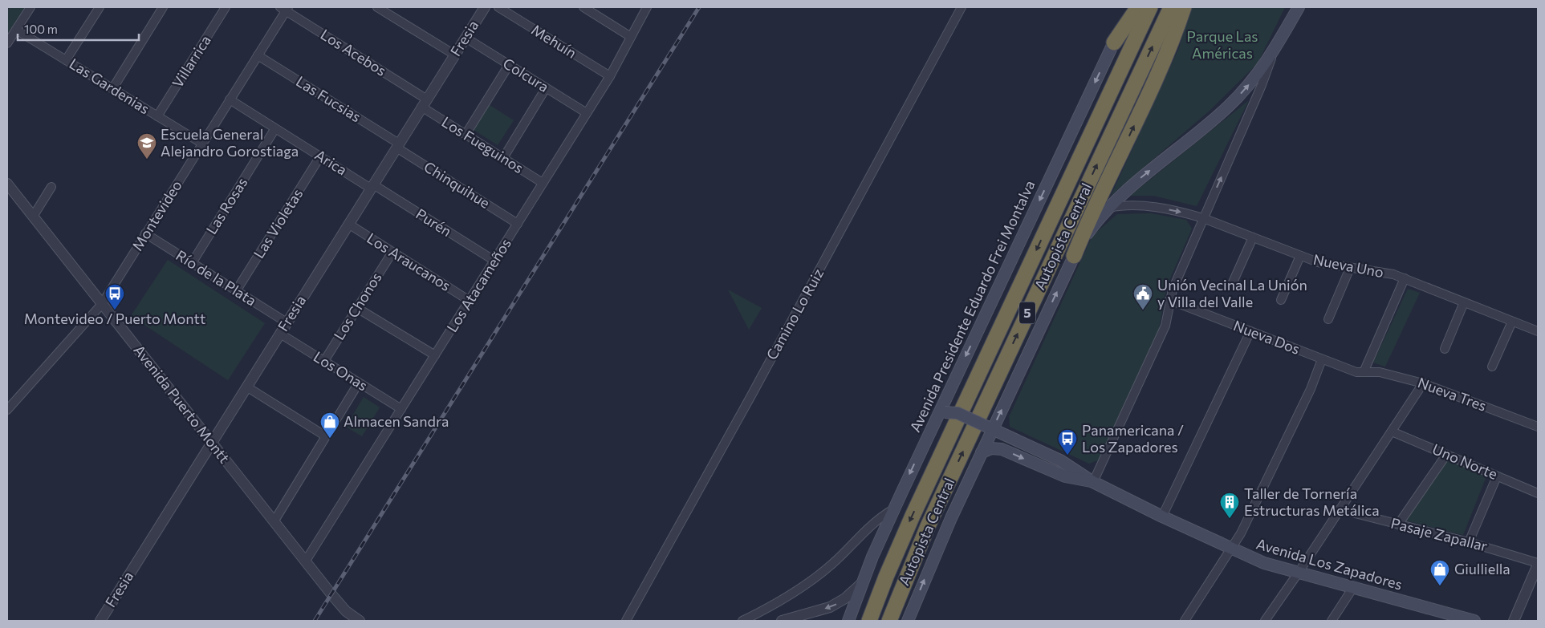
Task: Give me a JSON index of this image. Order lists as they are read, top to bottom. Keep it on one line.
{"streets":{"highway":["Autopista Central","5"],"main road":["Avenida Presidente Eduardo Frei Montalva","Avenida Los Zapadores"],"street":["Fresia","Mehuín","Los Acebos","Villarrica","Colcura","Las Gardenias","Las Fucsias","Los Fueguinos","Arica","Chinquihue","Las Rosas","Montevideo","Purén","Las Violetas","Los Araucanos","Nueva Uno","Río de la Plata","Los Atacameños","Los Chonos","Camino Lo Ruiz","Nueva Dos","Los Onas","Nueva Tres","Avenida Puerto Montt","Uno Norte","Pasaje Zapallar"]},"crossings":[["Fresia","Los Acebos"],["Fresia","Colcura"],["Fresia","Las Fucsias"],["Fresia","Los Fueguinos"],["Fresia","Arica"],["Fresia","Chinquihue"],["Fresia","Purén"],["Fresia","Los Araucanos"],["Fresia","Río de la Plata"],["Fresia","Los Onas"],["Fresia","Avenida Puerto Montt"],["Mehuín","Los Atacameños"],["Los Acebos","Los Fueguinos"],["Los Acebos","Montevideo"],["Villarrica","Las Gardenias"],["Colcura","Los Atacameños"],["Las Gardenias","Montevideo"],["Las Fucsias","Chinquihue"],["Las Fucsias","Montevideo"],["Los Fueguinos","Los Atacameños"],["Arica","Las Rosas"],["Arica","Montevideo"],["Arica","Purén"],["Arica","Las Violetas"],["Chinquihue","Los Atacameños"],["Las Rosas","Río de la Plata"],["Montevideo","Río de la Plata"],["Montevideo","Avenida Puerto Montt"],["Purén","Los Atacameños"],["Las Violetas","Río de la Plata"],["Los Araucanos","Los Atacameños"],["Los Araucanos","Los Chonos"],["Los Atacameños","Los Onas"],["Los Atacameños","Avenida Puerto Montt"],["Los Chonos","Los Onas"],["Avenida Presidente Eduardo Frei Montalva","Avenida Los Zapadores"],["Nueva Dos","Nueva Tres"]],"parks":["Parque Las Américas"],"places":{"school or university":["Escuela General Alejandro Gorostiaga"],"bus stop":["Montevideo / Puerto Montt","Panamericana / Los Zapadores"],"public building":["Unión Vecinal La Unión y Villa del Valle"],"shop":["Almacen Sandra","Giulliella"],"building":["Taller de Tornería Estructuras Metálica"]},"scale_bar":"100 m"}
